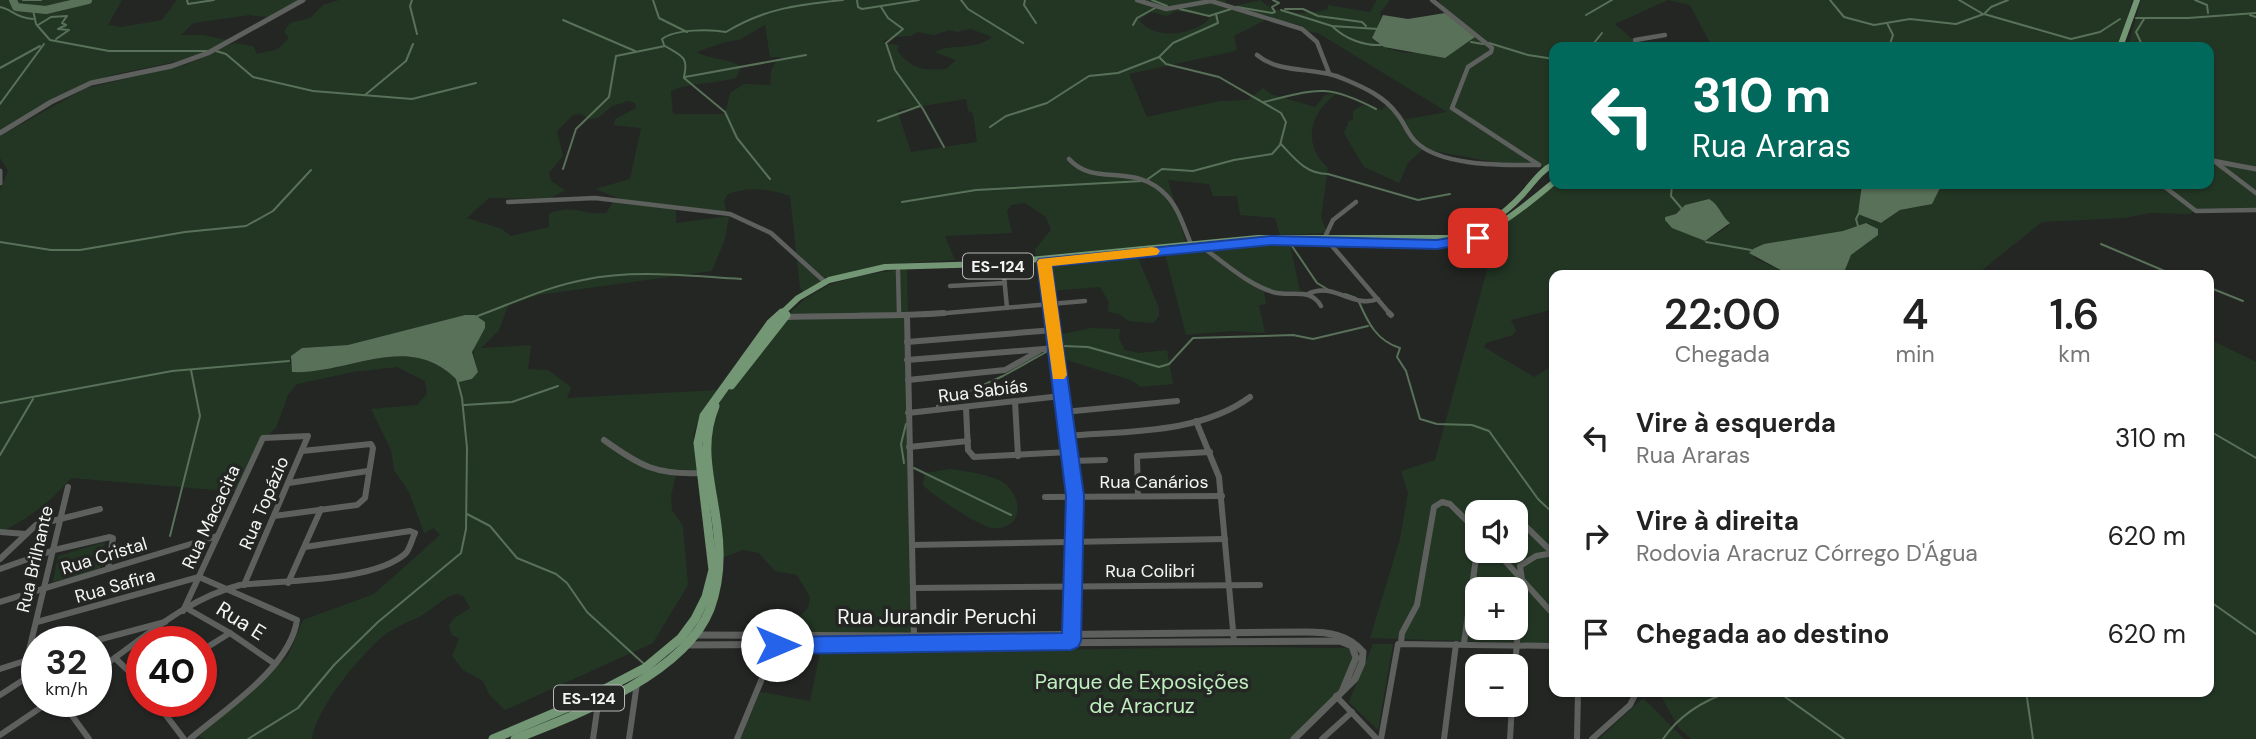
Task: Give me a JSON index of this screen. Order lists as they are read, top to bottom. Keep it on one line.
{"streets":{"main road":["ES-124"],"street":["Rua Sabiás","Rua Canários","Rua Topázio","Rua Macacita","Rua Cristal","Rua Brilhante","Rua Colibri","Rua Safira","Rua Jurandir Peruchi","Rua E"]},"crossings":[["ES-124","Rua Jurandir Peruchi"],["Rua Topázio","Rua Macacita"],["Rua Macacita","Rua Cristal"],["Rua Macacita","Rua Safira"],["Rua Macacita","Rua E"],["Rua Cristal","Rua Brilhante"],["Rua Brilhante","Rua Safira"]],"parks":["Parque de Exposições de Aracruz"],"page":{"turn":["310 m","Rua Araras"],"eta":["22:00","Chegada","4","min","1.6","km"],"list":[{"name":"Vire à esquerda","note":"Rua Araras","value":"310 m"},{"name":"Vire à direita","note":"Rodovia Aracruz Córrego D'Água","value":"620 m"},{"name":"Chegada ao destino","value":"620 m"}],"map_buttons":["+","−"],"speed":"32 km/h","limit":"40"}}
